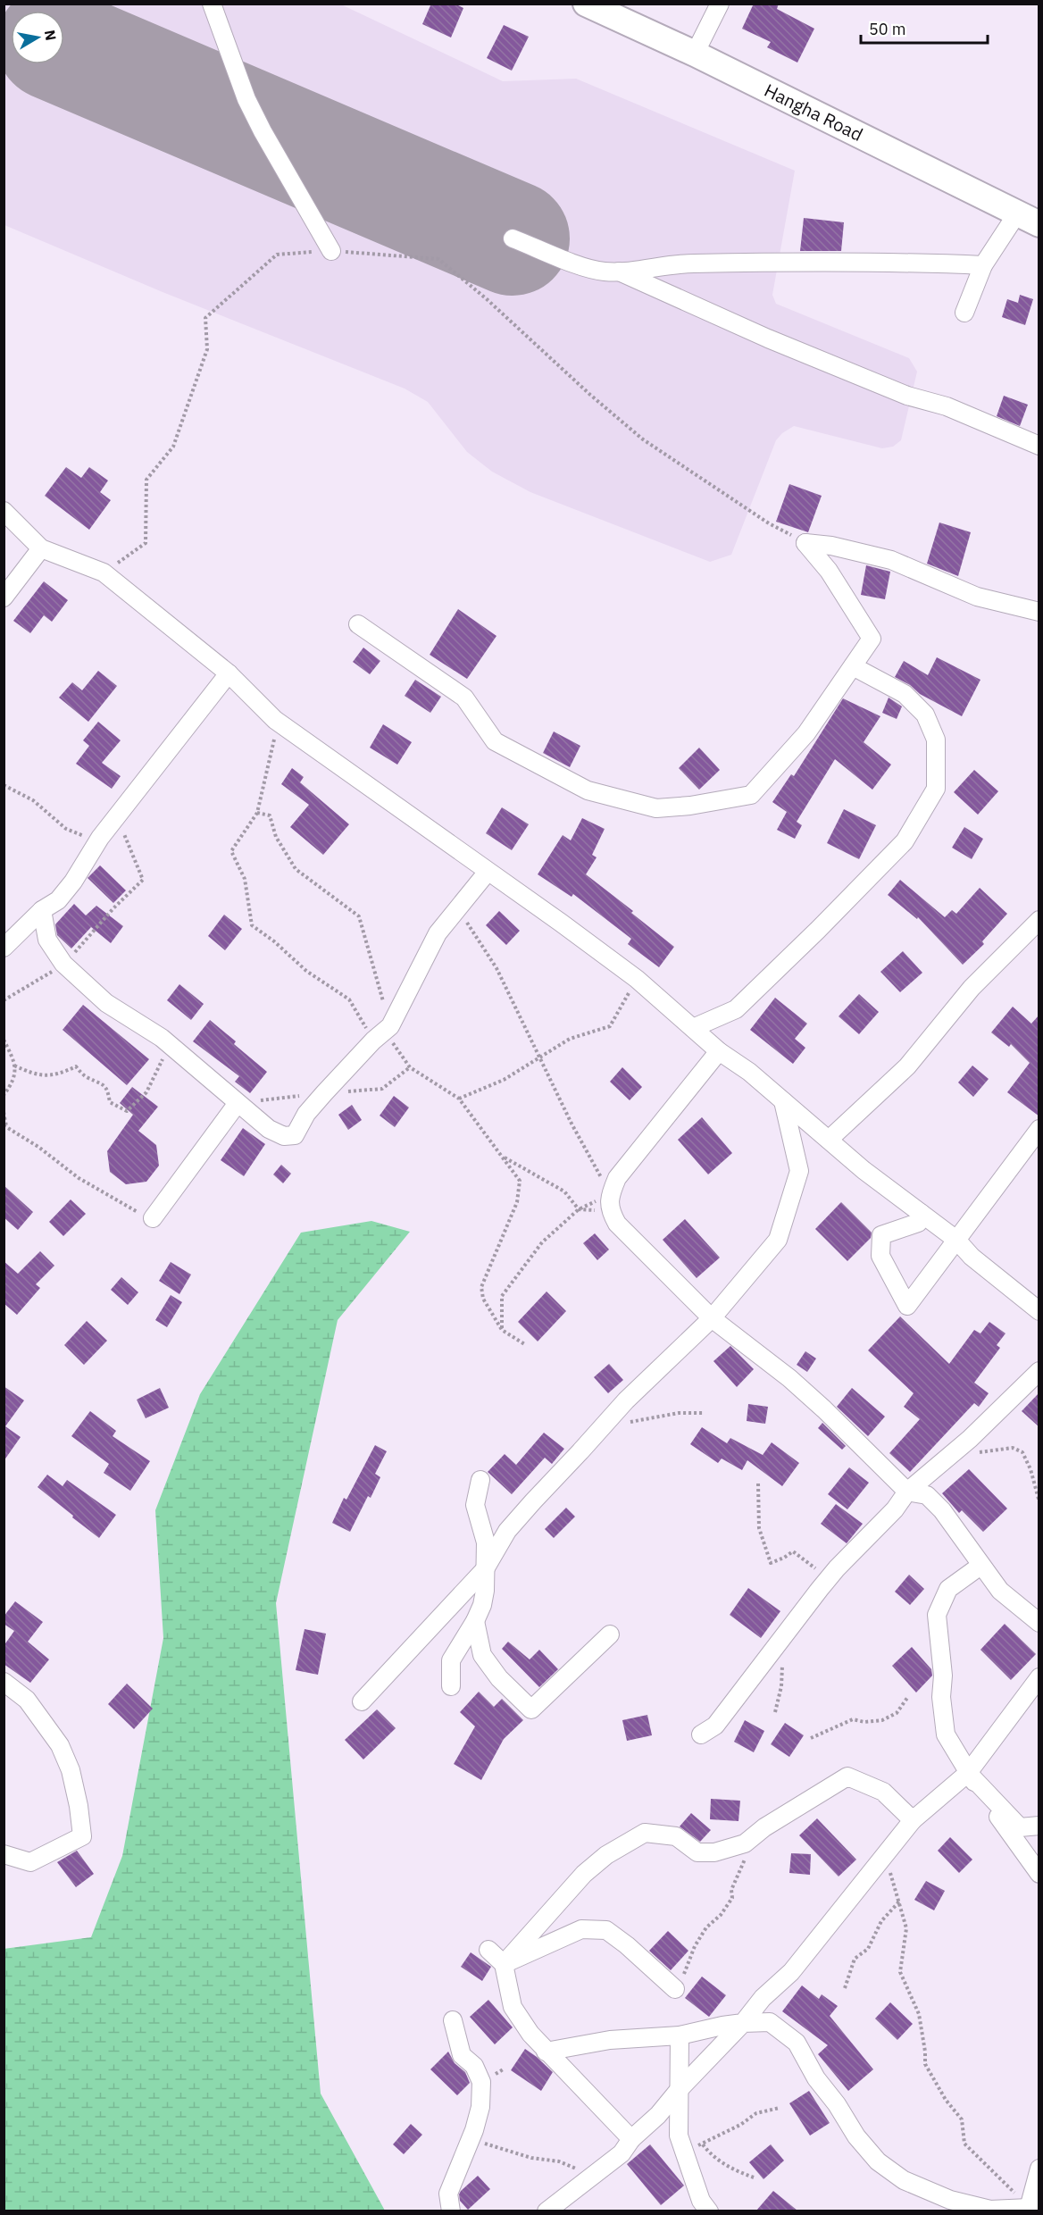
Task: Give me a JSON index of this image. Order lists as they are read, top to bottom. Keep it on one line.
{"streets":{"highway":["Hangha Road"]},"scale_bar":"50 m","north":"right"}
